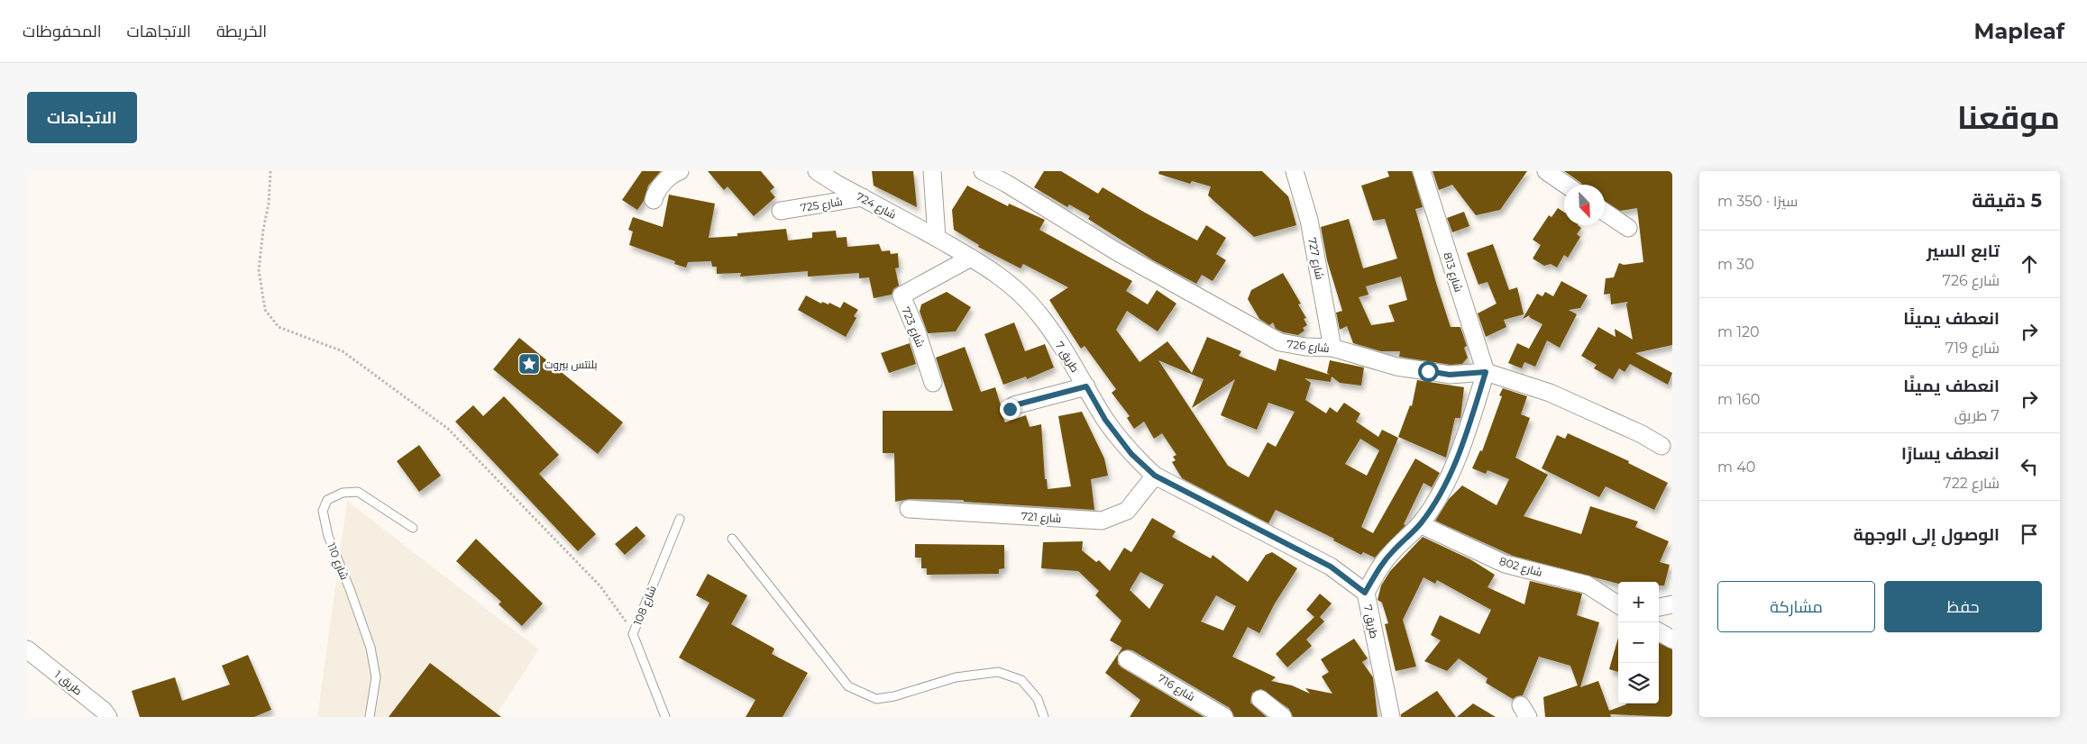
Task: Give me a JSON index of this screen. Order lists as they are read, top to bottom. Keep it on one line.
{"streets":{"street":["شارع 725","شارع 724","شارع 727","شارع 813","شارع 723","شارع 726","7 طريق","شارع 721","شارع 802","طريق 1","شارع 716"],"lane":["شارع 110","شارع 108"]},"crossings":[["شارع 725","شارع 724"],["شارع 724","7 طريق"],["شارع 727","شارع 726"],["شارع 813","شارع 726"],["شارع 723","7 طريق"],["7 طريق","شارع 721"]],"places":{"place":["بلنتس بيروت"]},"north":"bottom right","page":{"header":"Mapleaf","nav":["الخريطة","الاتجاهات","المحفوظات"],"title":"موقعنا","buttons":["الاتجاهات",["حفظ","مشاركة"]],"heading":["5 دقيقة","سيرًا · 350 m"],"list":[["تابع السير","شارع 726","30 m"],["انعطف يمينًا","شارع 719","120 m"],["انعطف يمينًا","7 طريق","160 m"],["انعطف يسارًا","شارع 722","40 m"],"الوصول إلى الوجهة"],"map_buttons":["+","−"]}}
